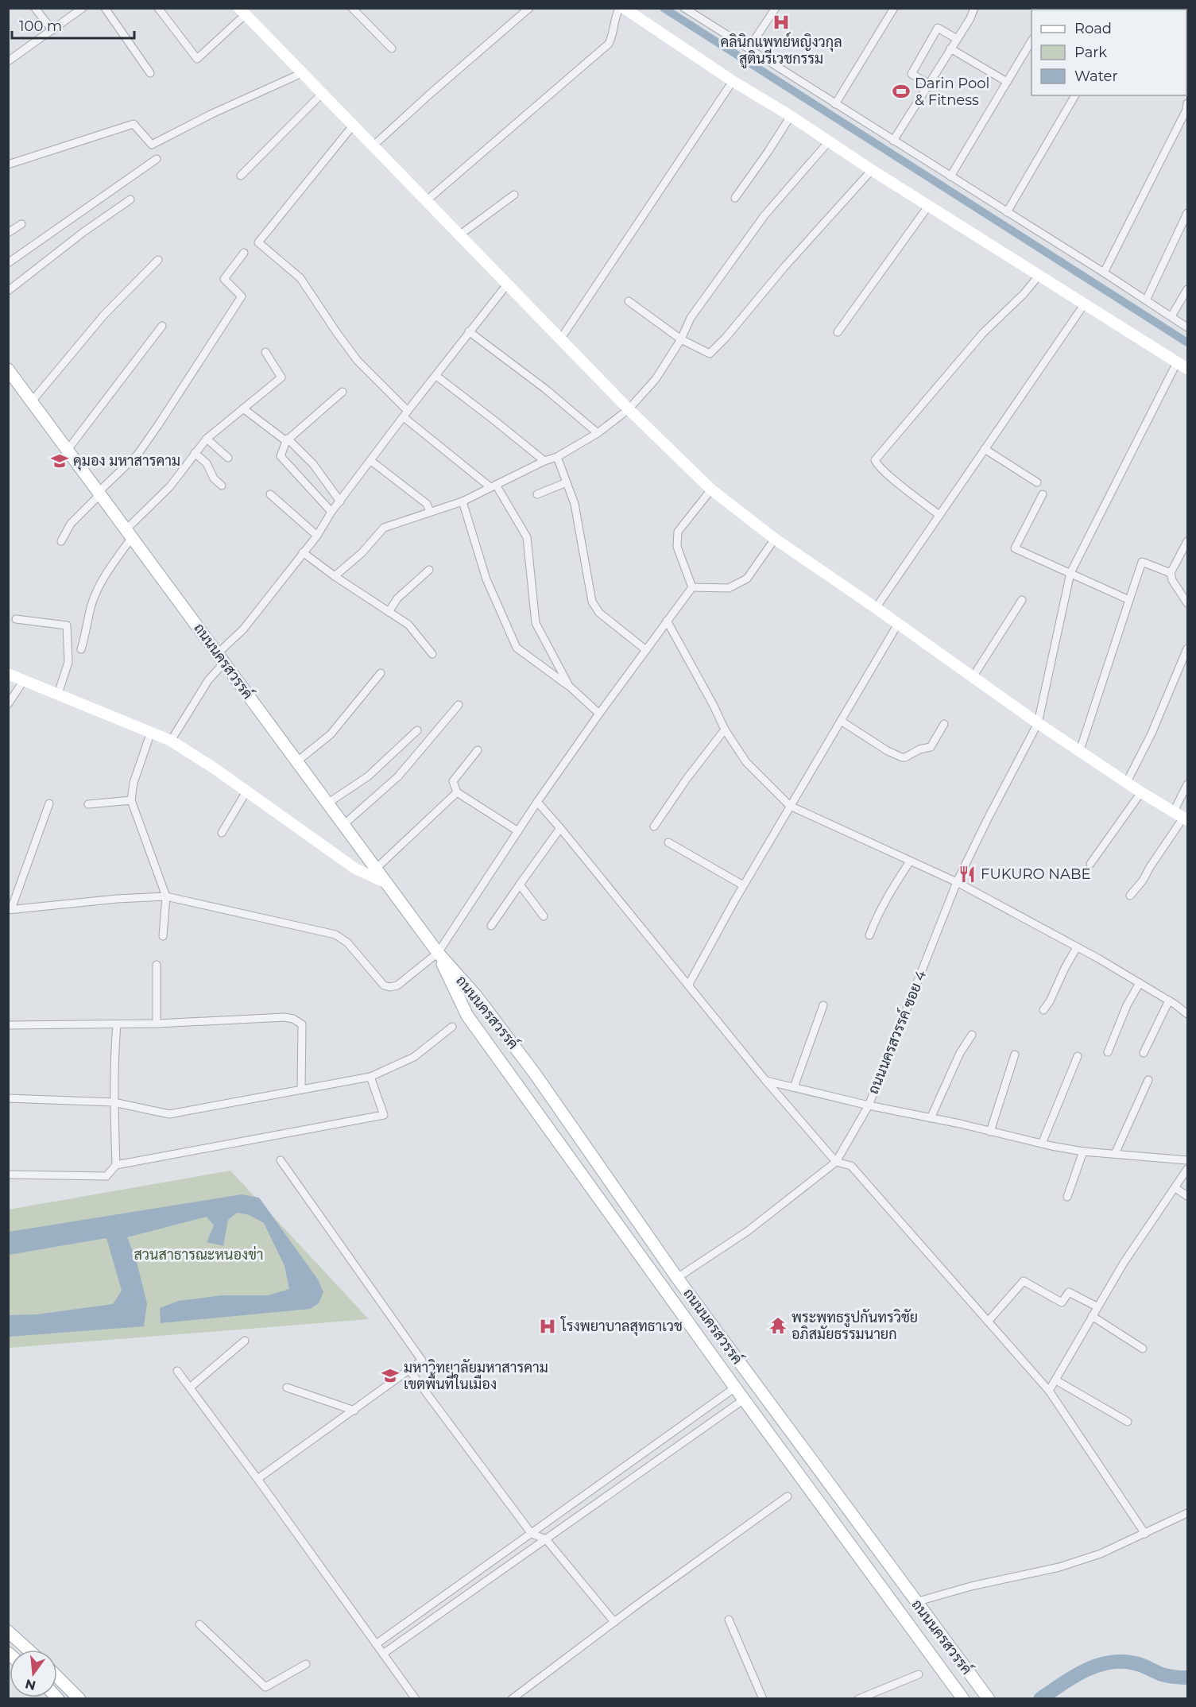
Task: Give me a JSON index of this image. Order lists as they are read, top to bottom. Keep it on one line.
{"streets":{"main road":["ถนนนครสวรรค์"],"street":["ถนนนครสวรรค์ ซอย 4"]},"crossings":[["ถนนนครสวรรค์","ถนนนครสวรรค์ ซอย 4"]],"parks":["สวนสาธารณะหนองข่า"],"places":{"hospital":["คลินิกแพทย์หญิงวกุล สูตินรีเวชกรรม","โรงพยาบาลสุทธาเวช"],"sports":["Darin Pool & Fitness"],"school or university":["คุมอง มหาสารคาม","มหาวิทยาลัยมหาสารคาม เขตพื้นที่ในเมือง"],"restaurant":["FUKURO NABE"],"temple":["พระพุทธรูปกันทรวิชัย อภิสมัยธรรมนายก"]},"legend":["Road","Park","Water"],"scale_bar":"100 m","north":"bottom"}
